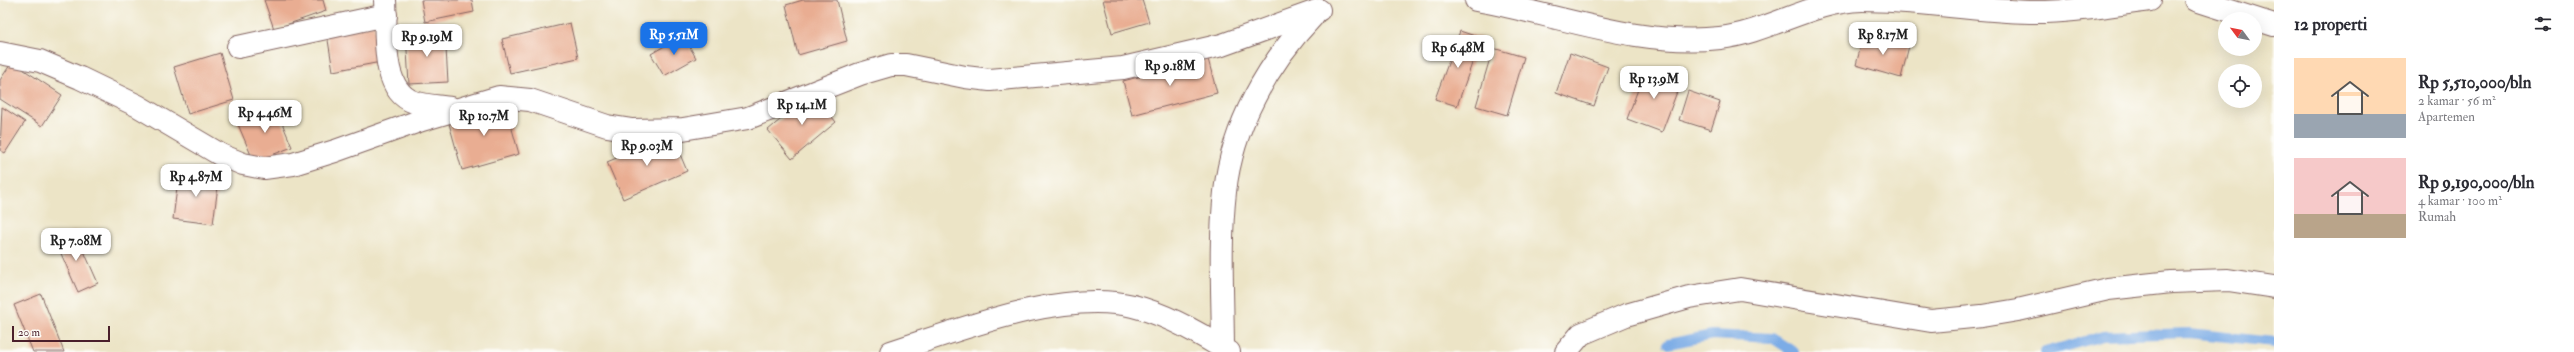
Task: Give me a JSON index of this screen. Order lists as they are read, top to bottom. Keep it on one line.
{"scale_bar":"20 m","north":"top left","page":{"heading":"12 properti","price":["Rp 5.51M","Rp 8.17M","Rp 9.19M","Rp 6.48M","Rp 9.18M","Rp 13.9M","Rp 14.1M","Rp 4.46M","Rp 10.7M","Rp 9.03M","Rp 4.87M","Rp 7.08M"],"list":[{"name":"Rp 5,510,000/bln","note":"2 kamar · 56 m² · Apartemen"},{"name":"Rp 9,190,000/bln","note":"4 kamar · 100 m² · Rumah"}],"scale":"20 m"}}
